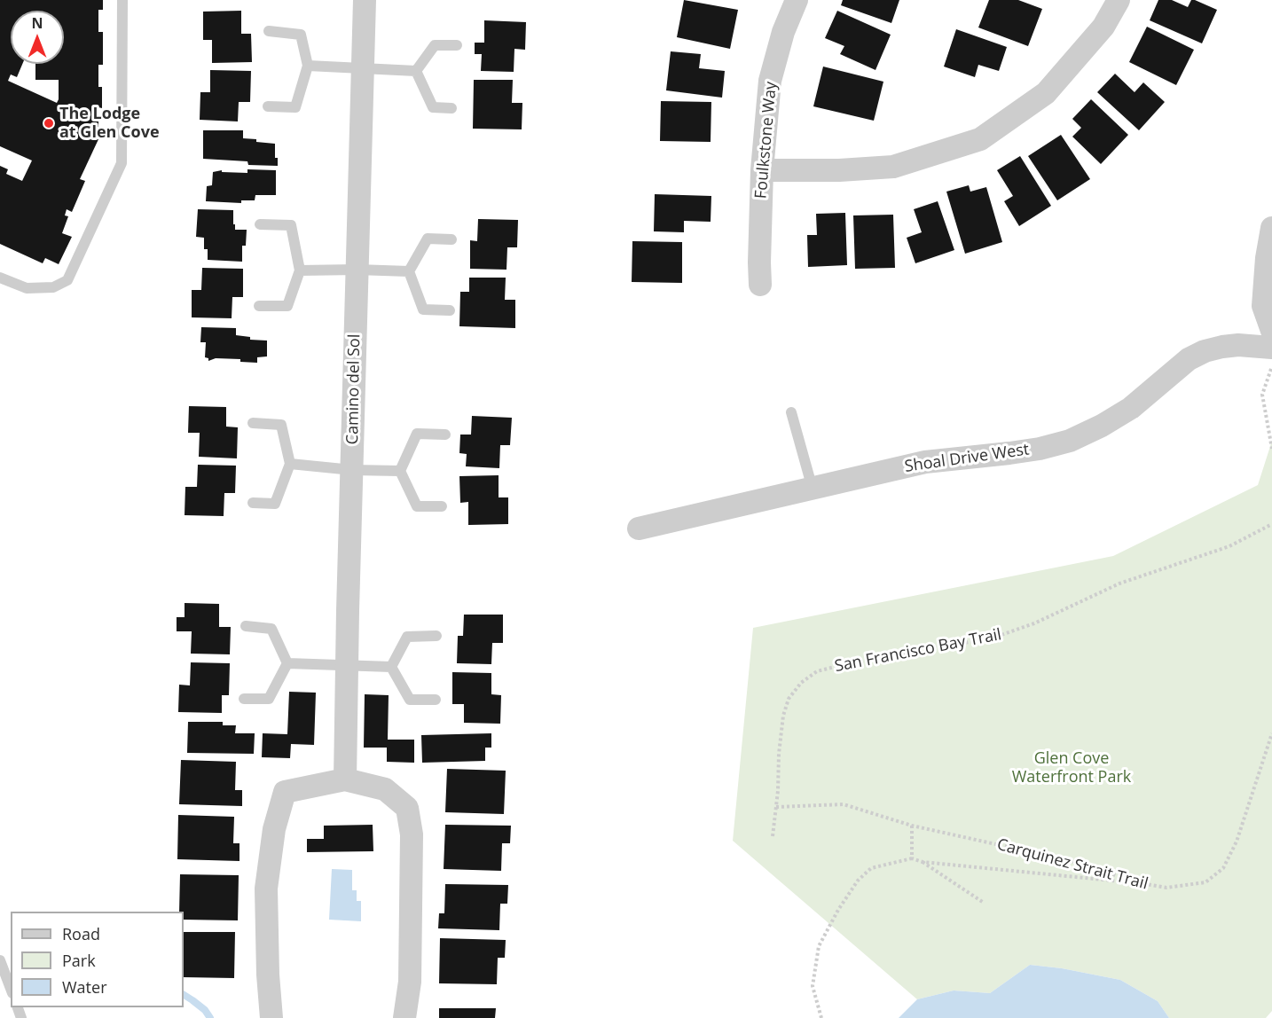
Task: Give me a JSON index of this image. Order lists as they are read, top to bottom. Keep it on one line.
{"streets":{"street":["Foulkstone Way","Camino del Sol","Shoal Drive West"],"path":["San Francisco Bay Trail","Carquinez Strait Trail"]},"crossings":[["San Francisco Bay Trail","Carquinez Strait Trail"]],"parks":["Glen Cove Waterfront Park"],"places":["The Lodge at Glen Cove"],"legend":["Road","Park","Water"],"north":"top"}
